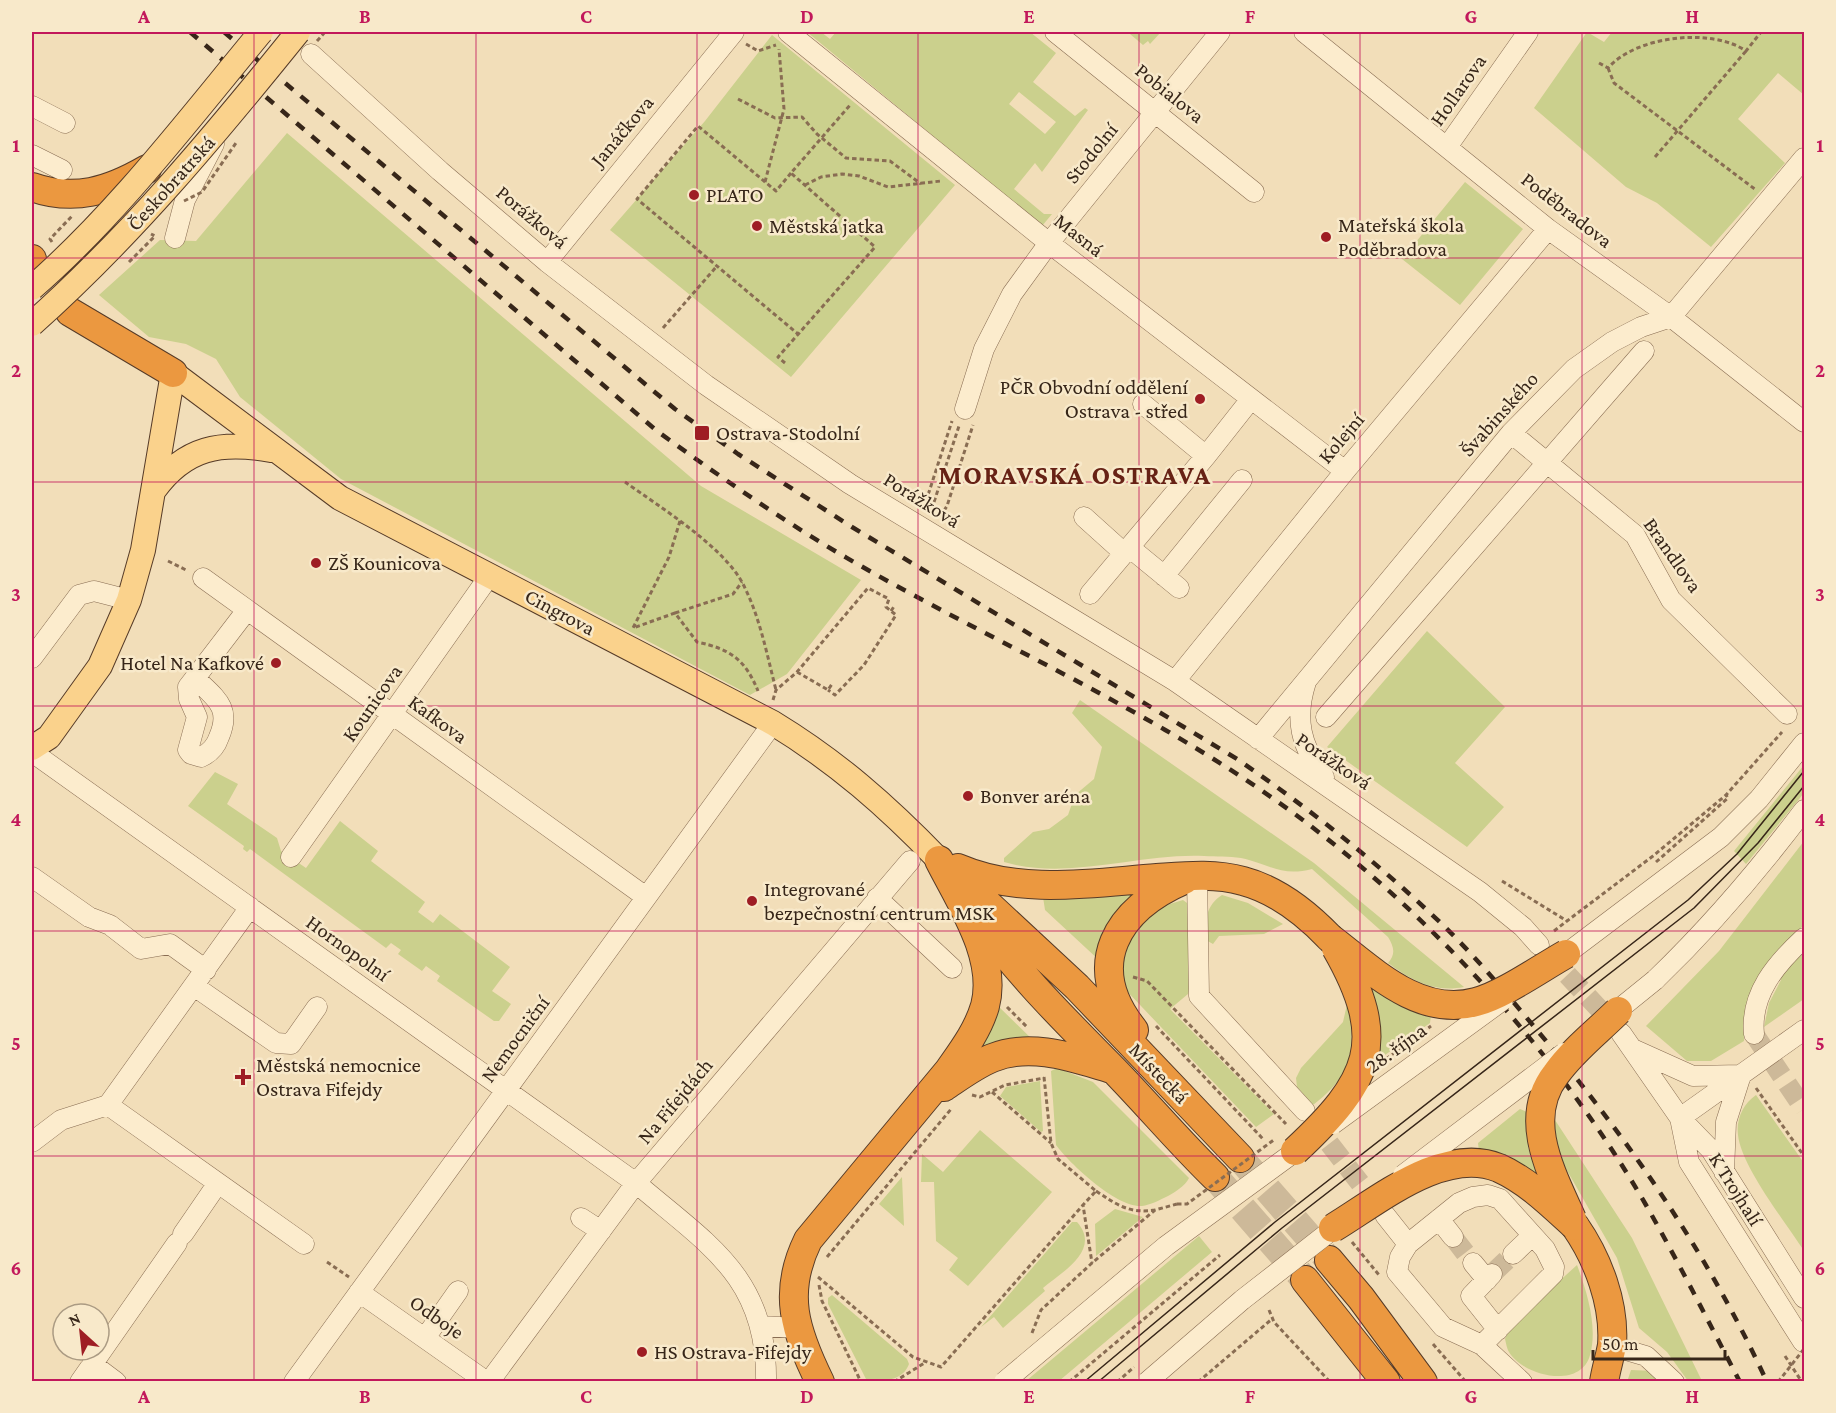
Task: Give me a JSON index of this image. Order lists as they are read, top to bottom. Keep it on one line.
{"streets":{"highway":["Místecká"],"main road":["Českobratrská","Cingrova"],"street":["Hollarova","Pobialova","Janáčkova","Stodolní","Poděbradova","Porážková","Masná","Švabinského","Kolejní","Brandlova","Kounicova","Kafkova","Hornopolní","Nemocniční","28. října","Na Fifejdách","K Trojhalí","Odboje"]},"crossings":[["Hollarova","Poděbradova"],["Pobialova","Stodolní"],["Janáčkova","Porážková"],["Stodolní","Masná"],["Poděbradova","Švabinského"],["Poděbradova","Kolejní"],["Porážková","Švabinského"],["Porážková","Kolejní"],["Masná","Kolejní"],["Švabinského","Brandlova"],["Cingrova","Kounicova"],["Cingrova","Nemocniční"],["Cingrova","Místecká"],["Kounicova","Kafkova"],["Kafkova","Nemocniční"],["Hornopolní","Nemocniční"],["Hornopolní","Na Fifejdách"],["Nemocniční","Odboje"],["Na Fifejdách","Odboje"]],"districts":["MORAVSKÁ OSTRAVA"],"places":{"other":["PLATO","Městská jatka","Mateřská škola Poděbradova","PČR Obvodní oddělení Ostrava - střed","ZŠ Kounicova","Hotel Na Kafkové","Bonver aréna","Integrované bezpečnostní centrum MSK","HS Ostrava-Fifejdy"],"transit":["Ostrava-Stodolní"],"health":["Městská nemocnice Ostrava Fifejdy"]},"scale_bar":"50 m","north":"top left","grid":{"columns":["A","B","C","D","E","F","G","H"],"rows":["1","2","3","4","5","6"]}}
